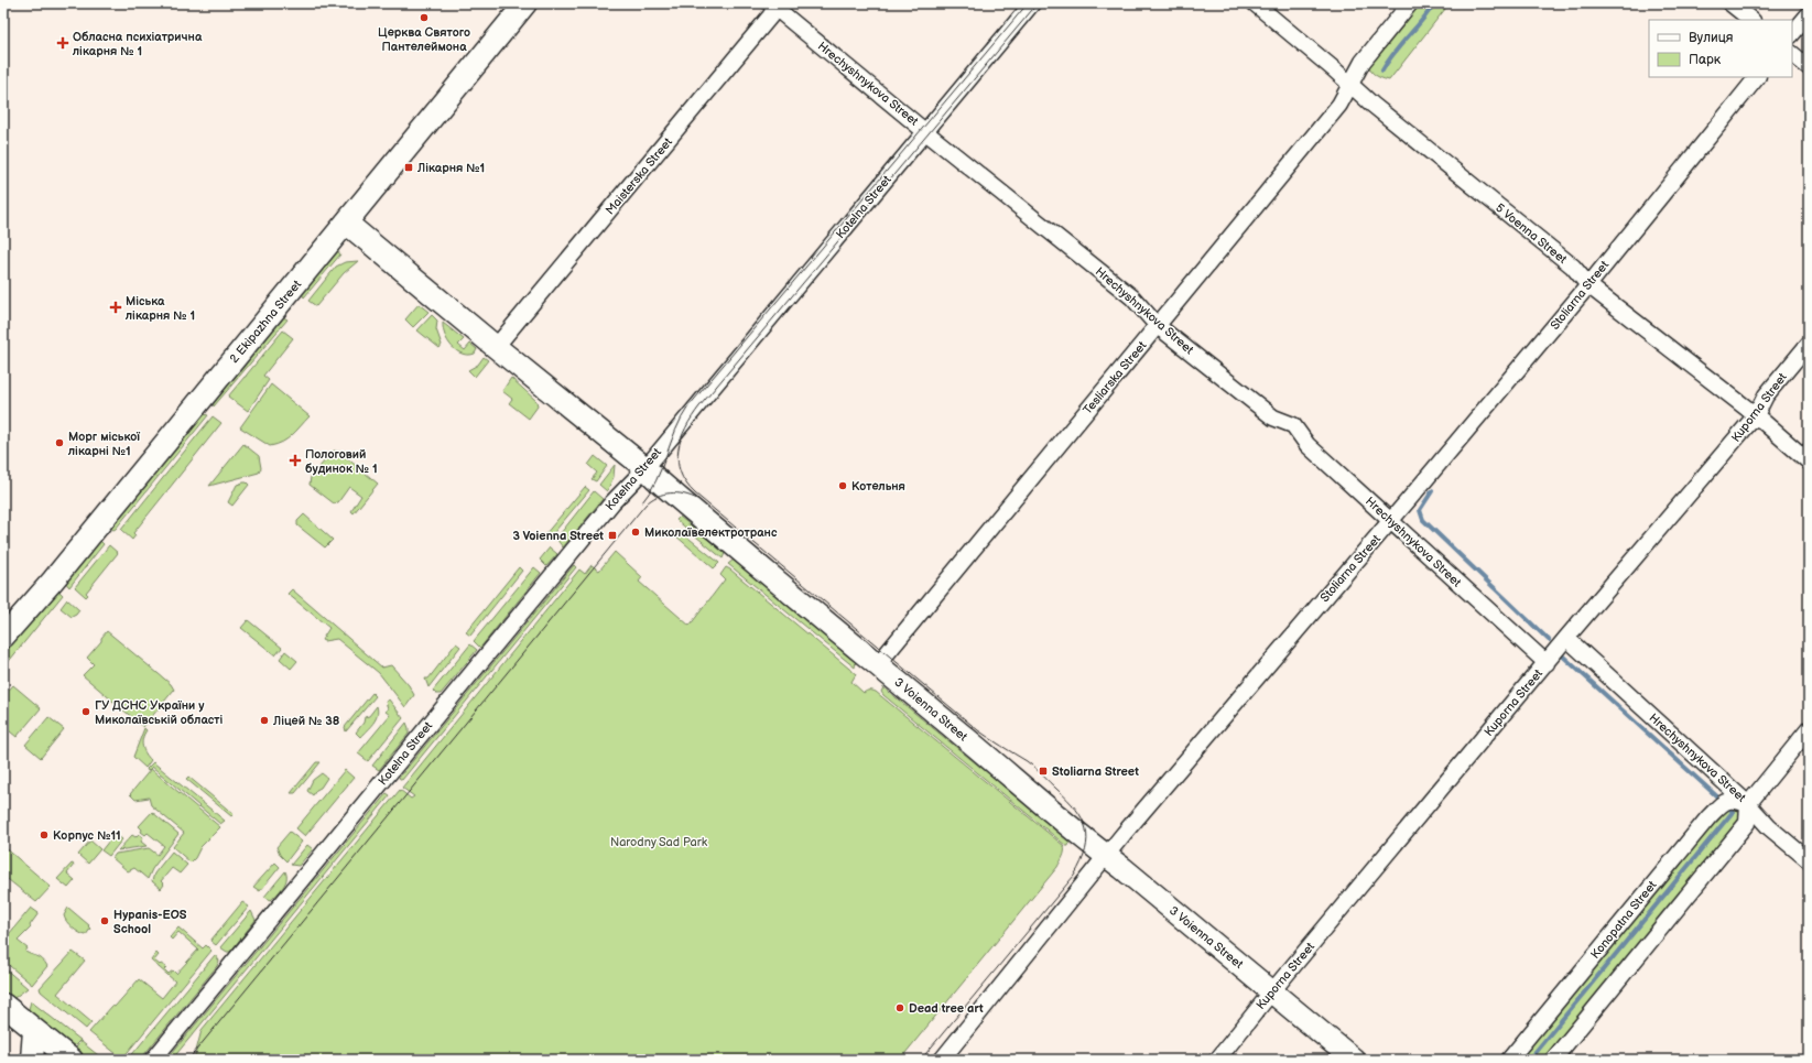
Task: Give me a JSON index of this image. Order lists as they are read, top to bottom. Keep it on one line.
{"streets":{"main road":["2 Ekipazhna Street","3 Voienna Street"],"street":["Hrechyshnykova Street","Maisterska Street","Kotelna Street","5 Voenna Street","Stoliarna Street","Tesliarska Street","Kuporna Street","Konopatna Street"]},"crossings":[["Hrechyshnykova Street","Maisterska Street"],["Hrechyshnykova Street","Kotelna Street"],["Hrechyshnykova Street","Stoliarna Street"],["Hrechyshnykova Street","Tesliarska Street"],["Hrechyshnykova Street","Kuporna Street"],["Hrechyshnykova Street","Konopatna Street"],["Maisterska Street","3 Voienna Street"],["Kotelna Street","3 Voienna Street"],["5 Voenna Street","Stoliarna Street"],["5 Voenna Street","Tesliarska Street"],["5 Voenna Street","Kuporna Street"],["Stoliarna Street","3 Voienna Street"],["2 Ekipazhna Street","3 Voienna Street"],["Tesliarska Street","3 Voienna Street"],["Kuporna Street","3 Voienna Street"]],"parks":["Narodny Sad Park"],"places":{"other":["Церква Святого Пантелеймона","Морг міської лікарні №1","Котельня","Миколаївелектротранс","ГУ ДСНС України у Миколаївській області","Ліцей № 38","Корпус №11","Hypanis-EOS School","Dead tree art"],"health":["Обласна психіатрична лікарня № 1","Міська лікарня № 1","Пологовий будинок № 1"],"transit":["Лікарня №1","3 Voienna Street","Stoliarna Street"]},"legend":["Вулиця","Парк"]}
